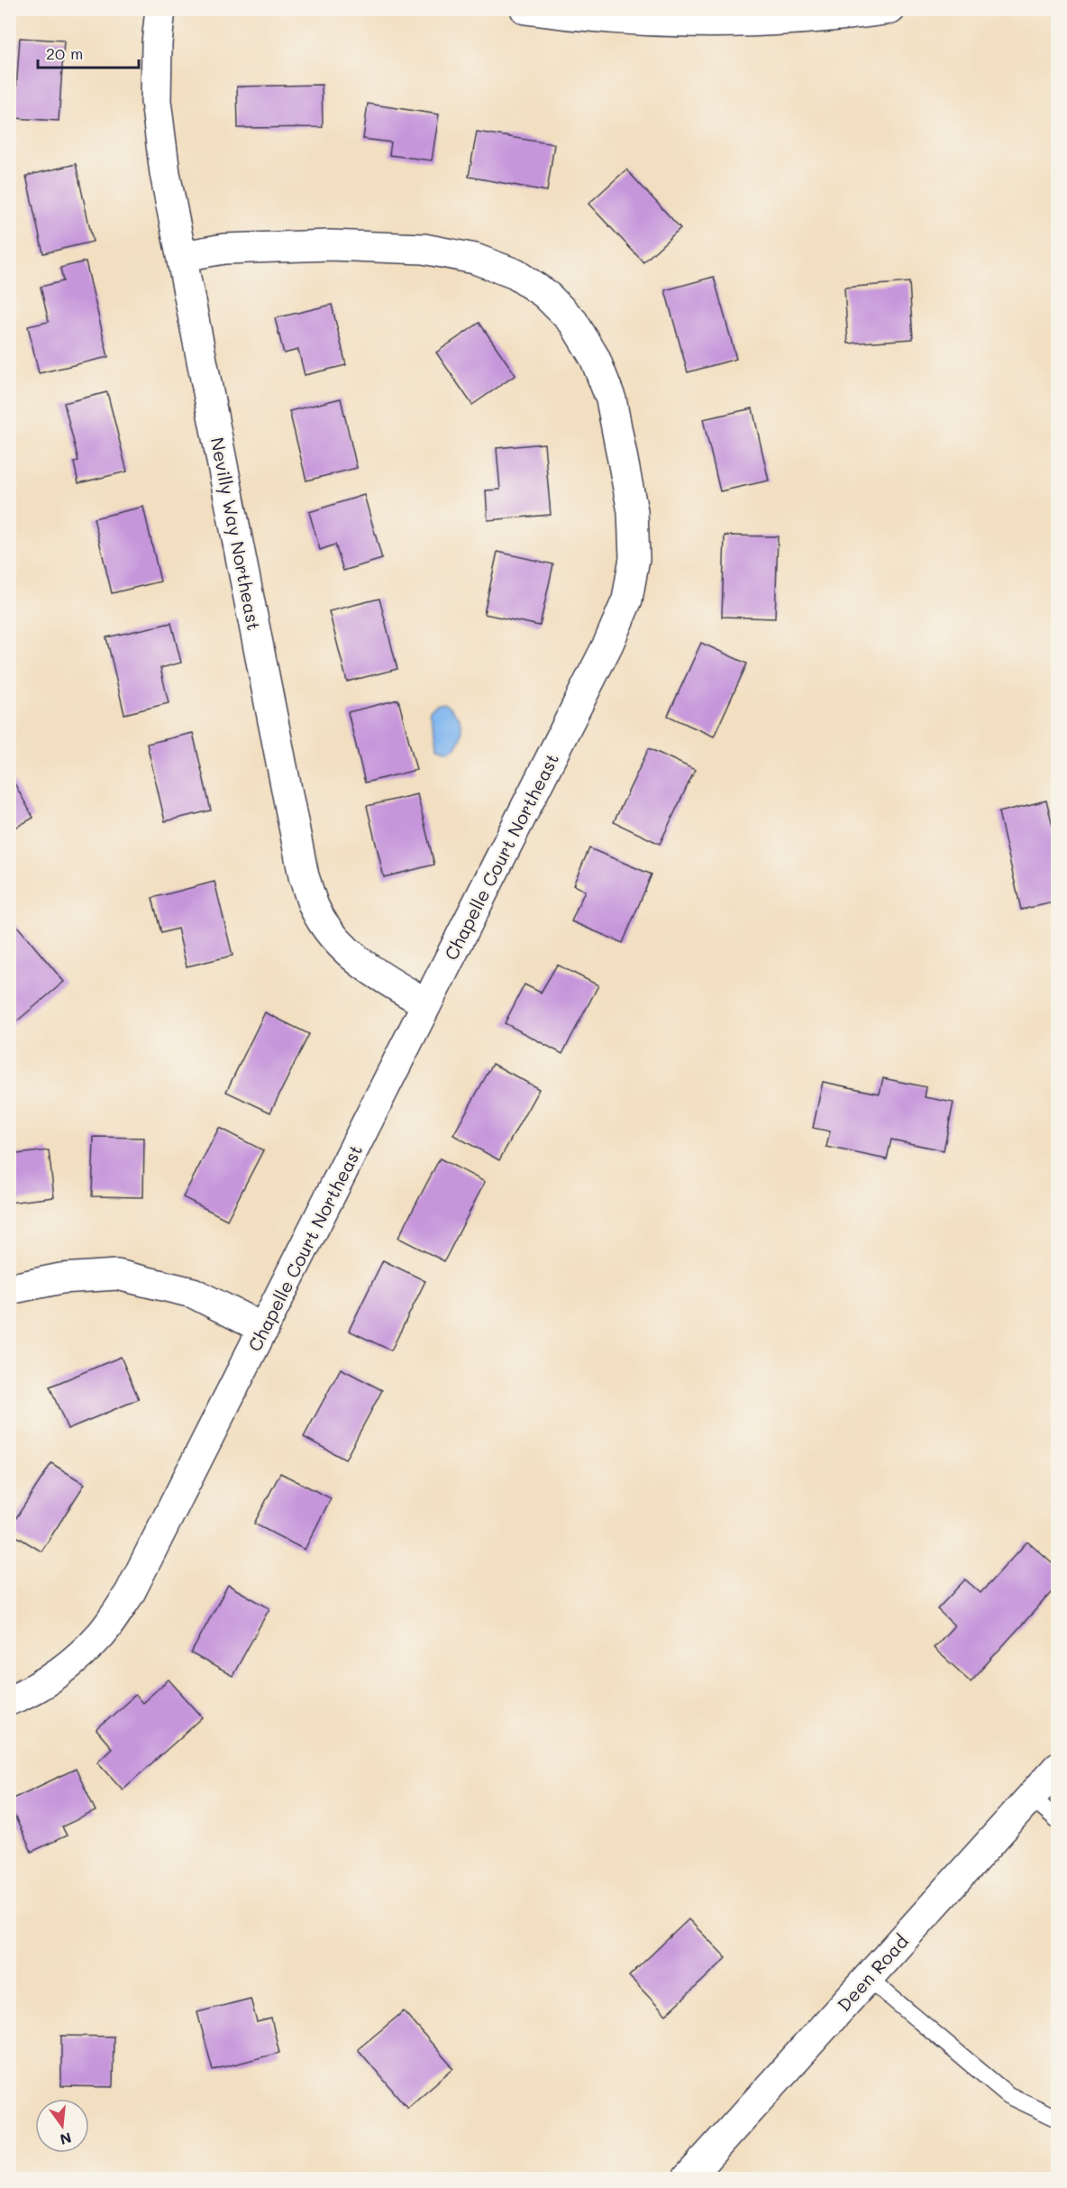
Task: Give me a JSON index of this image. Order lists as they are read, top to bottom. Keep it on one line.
{"streets":{"street":["Nevilly Way Northeast","Chapelle Court Northeast","Deen Road"]},"crossings":[["Nevilly Way Northeast","Chapelle Court Northeast"]],"scale_bar":"20 m","north":"bottom"}
